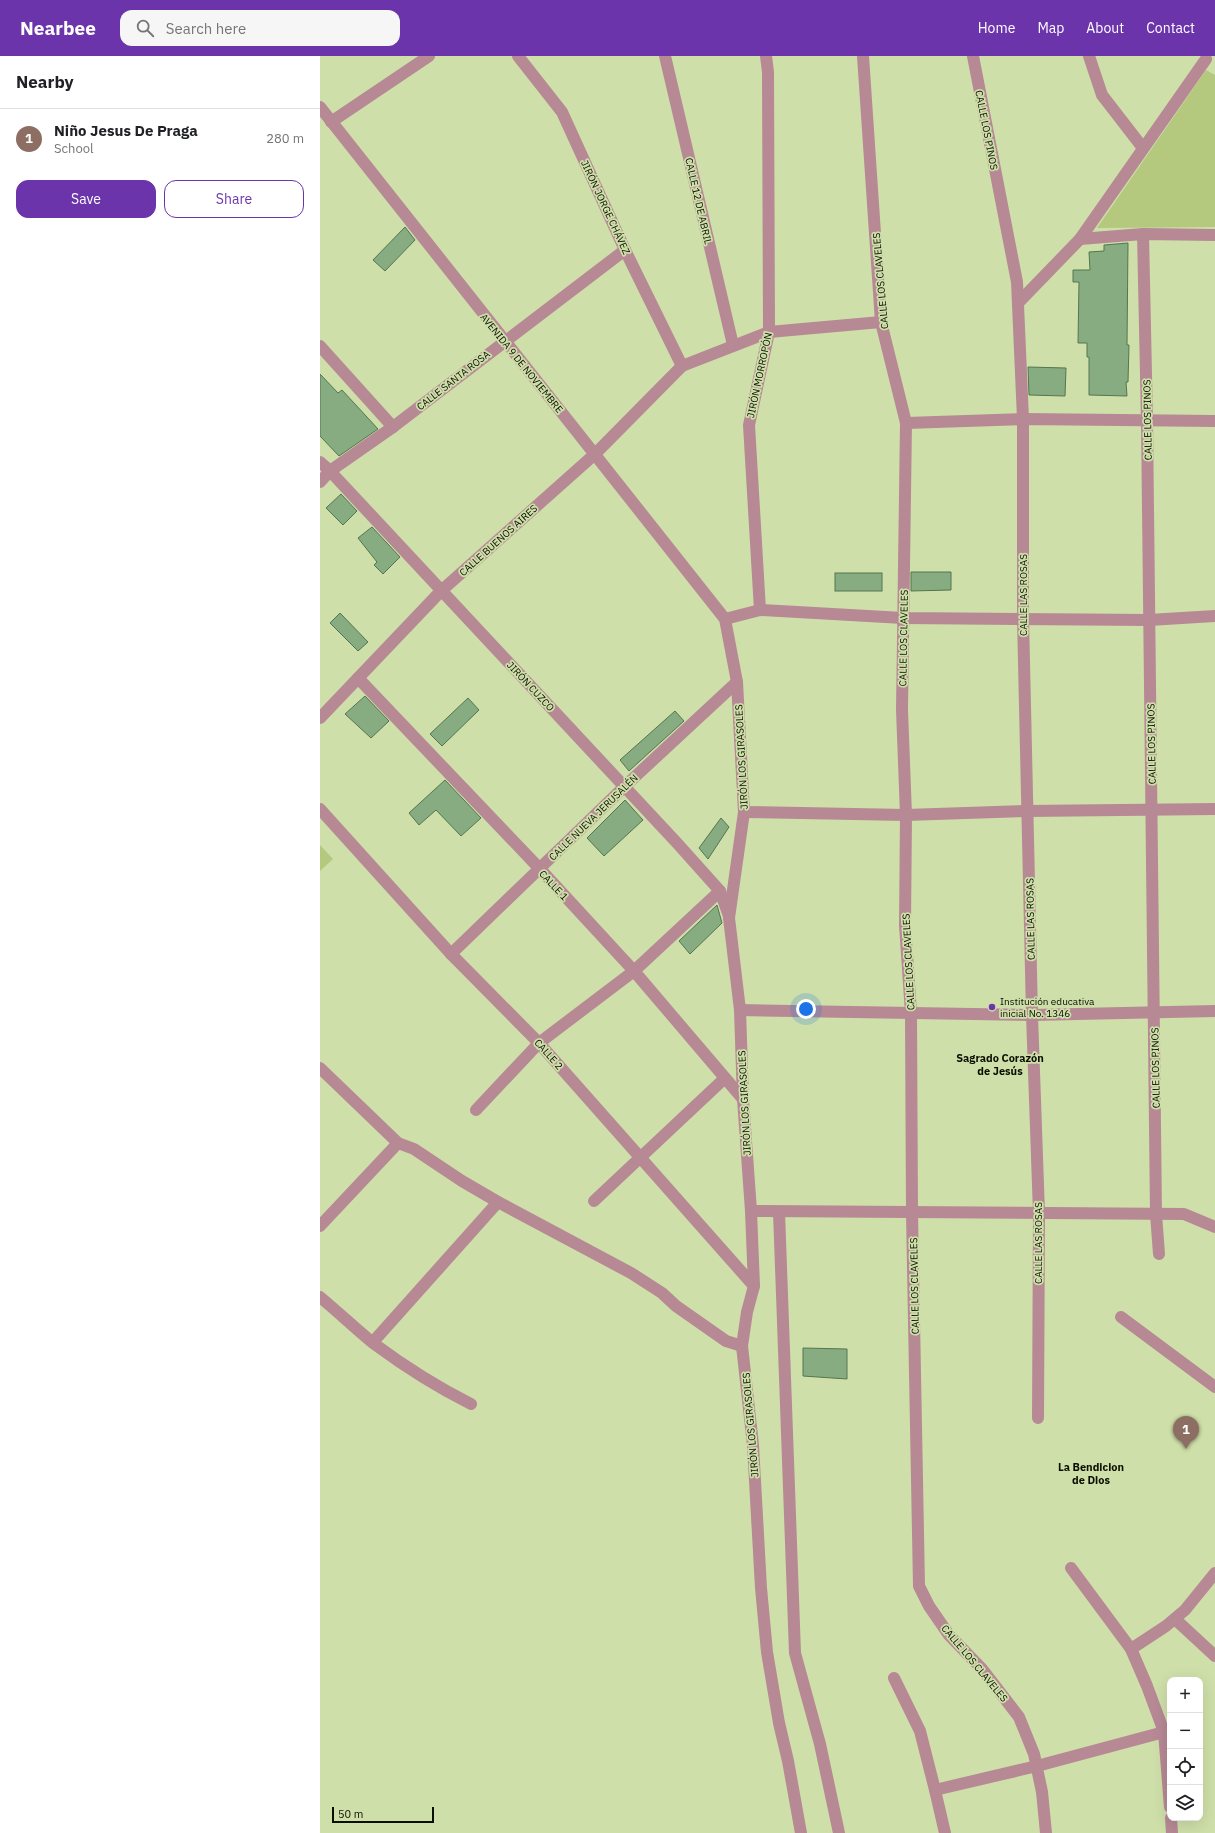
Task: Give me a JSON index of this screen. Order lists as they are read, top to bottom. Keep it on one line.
{"streets":{"street":["CALLE LOS PINOS","CALLE 12 DE ABRIL","JIRÓN JORGE CHÁVEZ","CALLE LOS CLAVELES","AVENIDA 9 DE NOVIEMBRE","JIRÓN MORROPÓN","CALLE SANTA ROSA","CALLE BUENOS AIRES","CALLE LAS ROSAS","JIRÓN CUZCO","JIRÓN LOS GIRASOLES","CALLE NUEVA JERUSALÉN","CALLE 1","CALLE 2"]},"crossings":[["CALLE LOS PINOS","CALLE LAS ROSAS"],["JIRÓN JORGE CHÁVEZ","CALLE SANTA ROSA"],["JIRÓN JORGE CHÁVEZ","CALLE BUENOS AIRES"],["AVENIDA 9 DE NOVIEMBRE","CALLE SANTA ROSA"],["AVENIDA 9 DE NOVIEMBRE","CALLE BUENOS AIRES"],["AVENIDA 9 DE NOVIEMBRE","JIRÓN LOS GIRASOLES"],["CALLE SANTA ROSA","JIRÓN CUZCO"],["CALLE BUENOS AIRES","JIRÓN CUZCO"],["CALLE BUENOS AIRES","CALLE 1"],["JIRÓN CUZCO","JIRÓN LOS GIRASOLES"],["JIRÓN CUZCO","CALLE NUEVA JERUSALÉN"],["JIRÓN LOS GIRASOLES","CALLE NUEVA JERUSALÉN"],["JIRÓN LOS GIRASOLES","CALLE 1"],["JIRÓN LOS GIRASOLES","CALLE 2"],["CALLE NUEVA JERUSALÉN","CALLE 1"],["CALLE NUEVA JERUSALÉN","CALLE 2"]],"districts":["Sagrado Corazón de Jesús","La Bendicion de Dios"],"places":["Institución educativa inicial No. 1346"],"scale_bar":"50 m","page":{"header":"Nearbee","search":"Search here","nav":["Home","Map","About","Contact"],"heading":"Nearby","list":[{"mark":"1","name":"Niño Jesus De Praga","note":"School","value":"280 m"}],"buttons":["Save","Share"],"pins":"1","map_buttons":["+","−"],"scale":"50 m"}}
